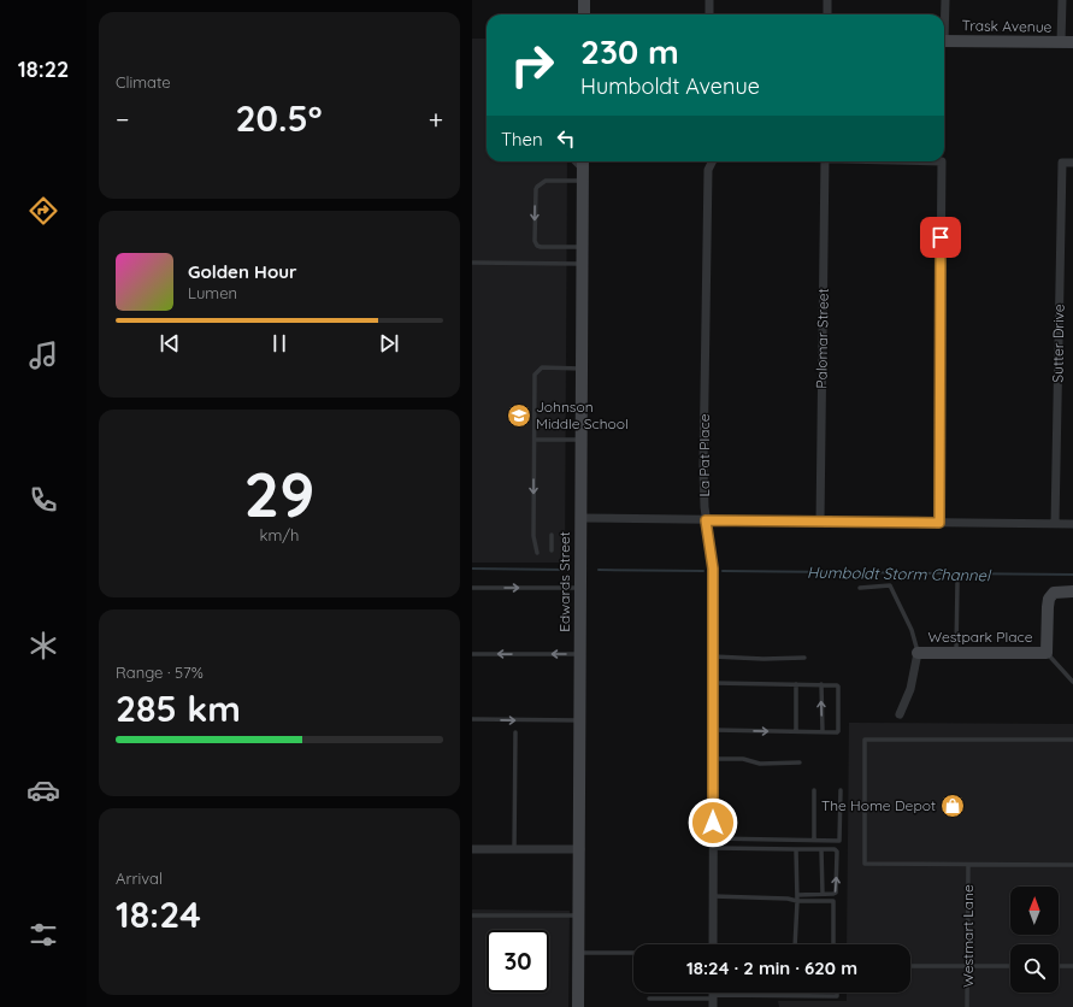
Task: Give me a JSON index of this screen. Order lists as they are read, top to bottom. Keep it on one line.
{"streets":{"street":["Trask Avenue","Palomar Street","Sutter Drive","La Pat Place","Edwards Street","Westpark Place"],"lane":["Westmart Lane"]},"water":["Humboldt Storm Channel"],"places":{"school or university":["Johnson Middle School"],"shop":["The Home Depot"]},"north":"top","page":{"tabs":"18:22","tile":["Climate",["29","km/h"],["Range · 57%","285 km"],["Arrival","18:24"]],"turn":["230 m","Humboldt Avenue"],"heat":["−","20.5°","+"],"then":"Then","song":["Golden Hour","Lumen"],"limit":"30","trip":"18:24 · 2 min · 620 m"}}
